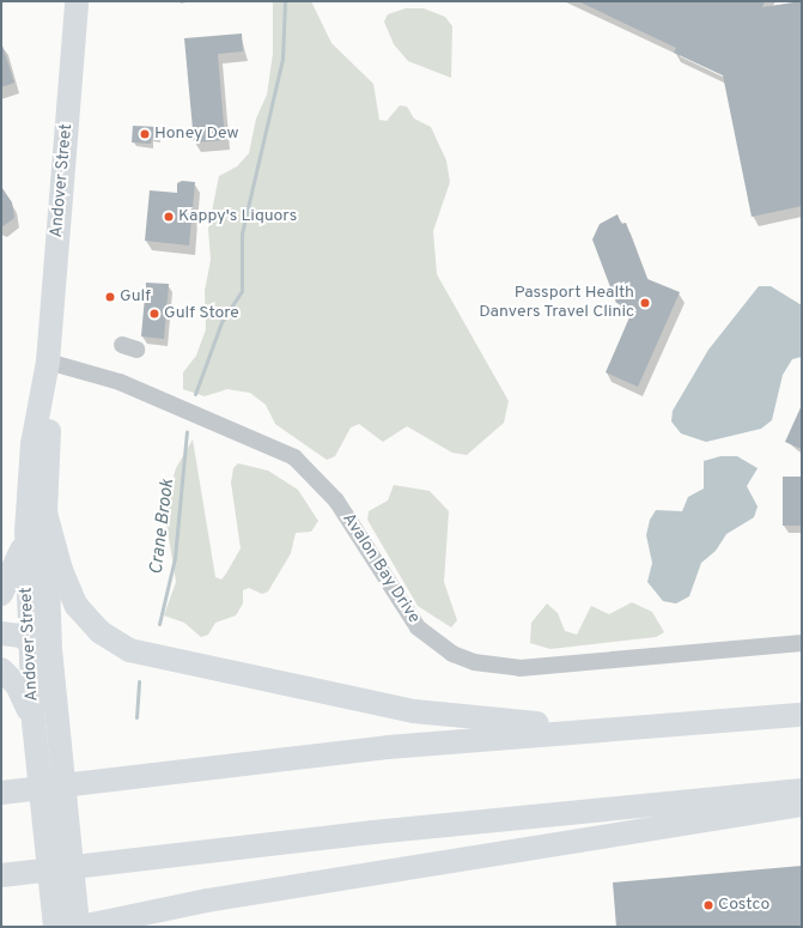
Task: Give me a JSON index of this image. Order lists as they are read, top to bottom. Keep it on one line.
{"streets":{"highway":["Andover Street"],"street":["Avalon Bay Drive"]},"crossings":[["Andover Street","Avalon Bay Drive"]],"water":["Crane Brook"],"places":["Honey Dew","Kappy's Liquors","Gulf","Passport Health Danvers Travel Clinic","Gulf Store","Costco"]}
